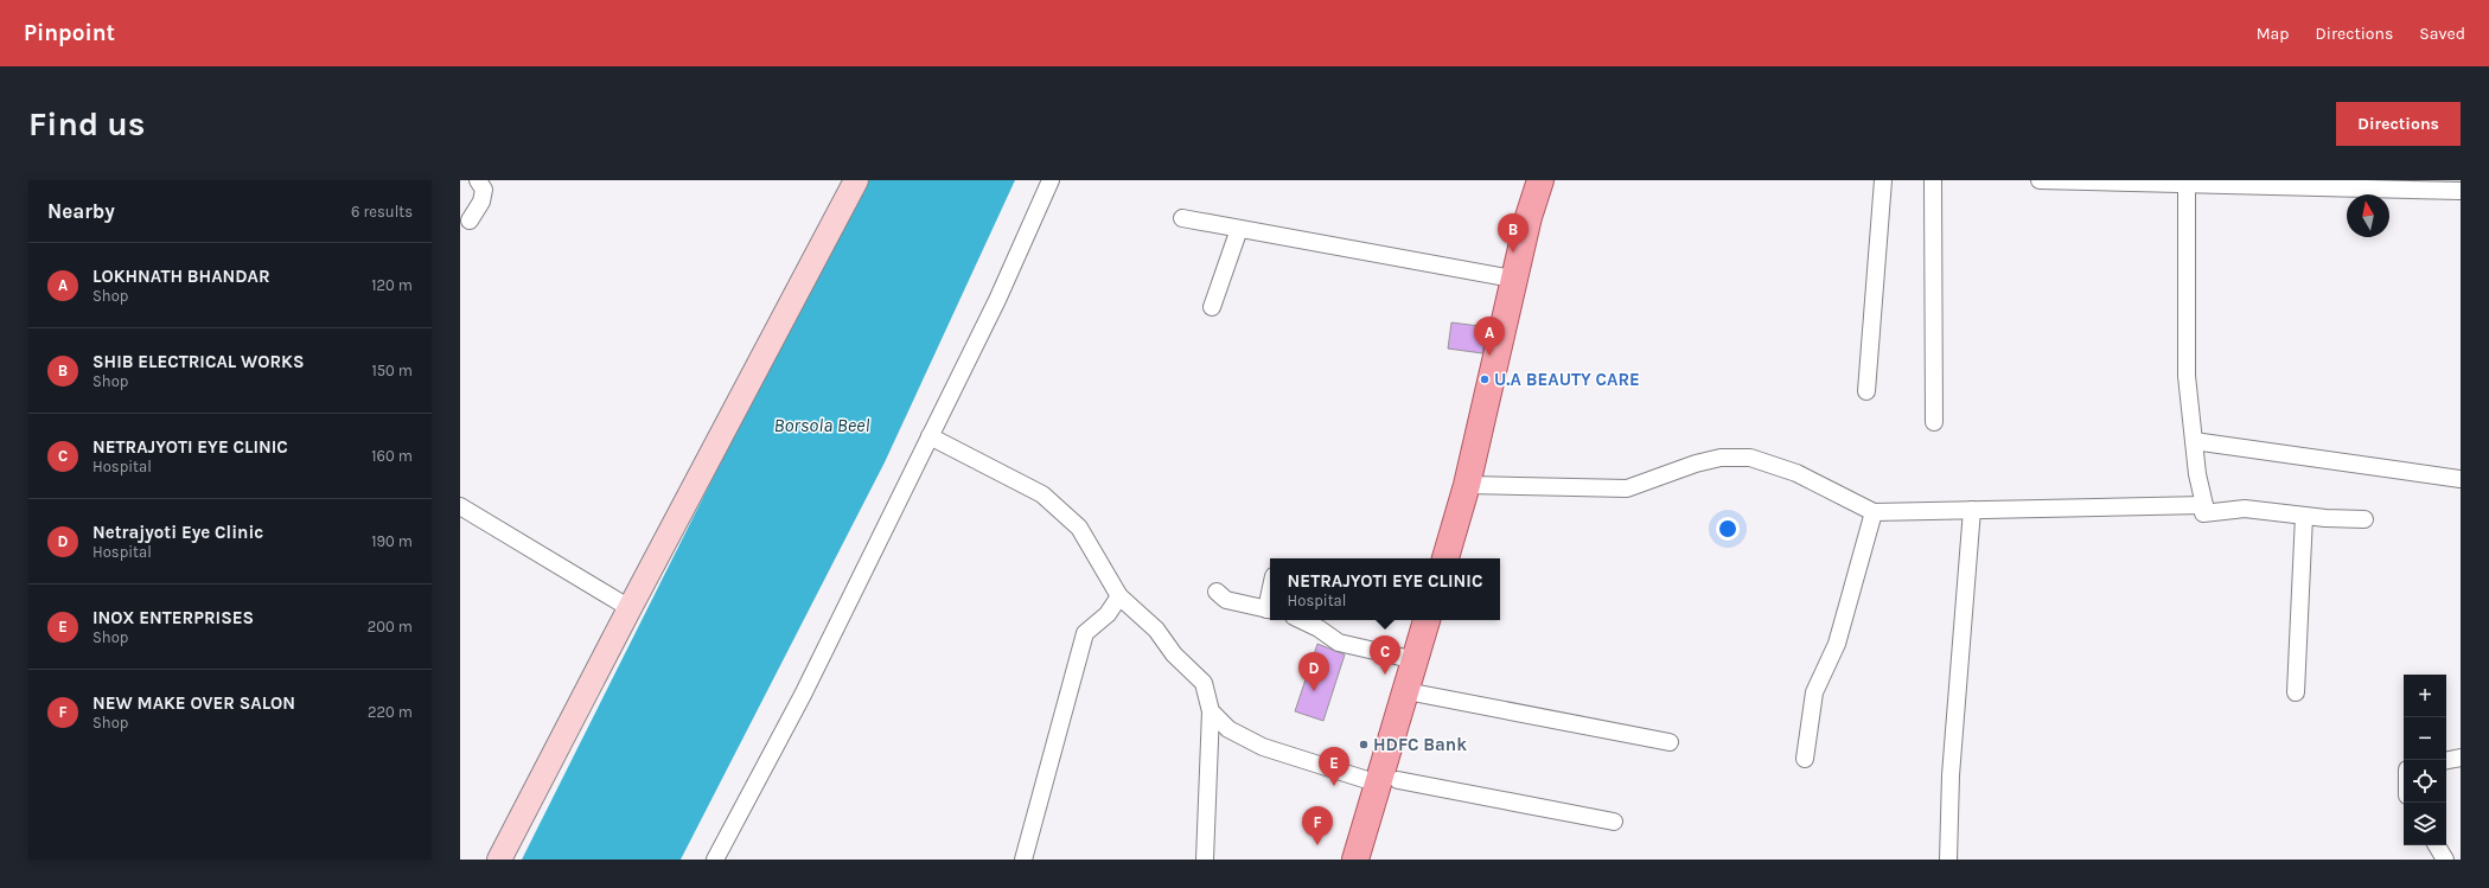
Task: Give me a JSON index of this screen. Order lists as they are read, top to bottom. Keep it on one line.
{"water":["Borsola Beel"],"places":["U.A BEAUTY CARE","HDFC Bank"],"north":"top","page":{"header":"Pinpoint","nav":["Map","Directions","Saved"],"buttons":"Directions","title":"Find us","heading":["Nearby","6 results"],"pins":["B","A","C","D","E","F"],"list":[{"mark":"A","name":"LOKHNATH BHANDAR","note":"Shop","value":"120 m"},{"mark":"B","name":"SHIB ELECTRICAL WORKS","note":"Shop","value":"150 m"},{"mark":"C","name":"NETRAJYOTI EYE CLINIC","note":"Hospital","value":"160 m"},{"mark":"D","name":"Netrajyoti Eye Clinic","note":"Hospital","value":"190 m"},{"mark":"E","name":"INOX ENTERPRISES","note":"Shop","value":"200 m"},{"mark":"F","name":"NEW MAKE OVER SALON","note":"Shop","value":"220 m"}],"popup":["NETRAJYOTI EYE CLINIC","Hospital"],"map_buttons":["+","−"]}}
